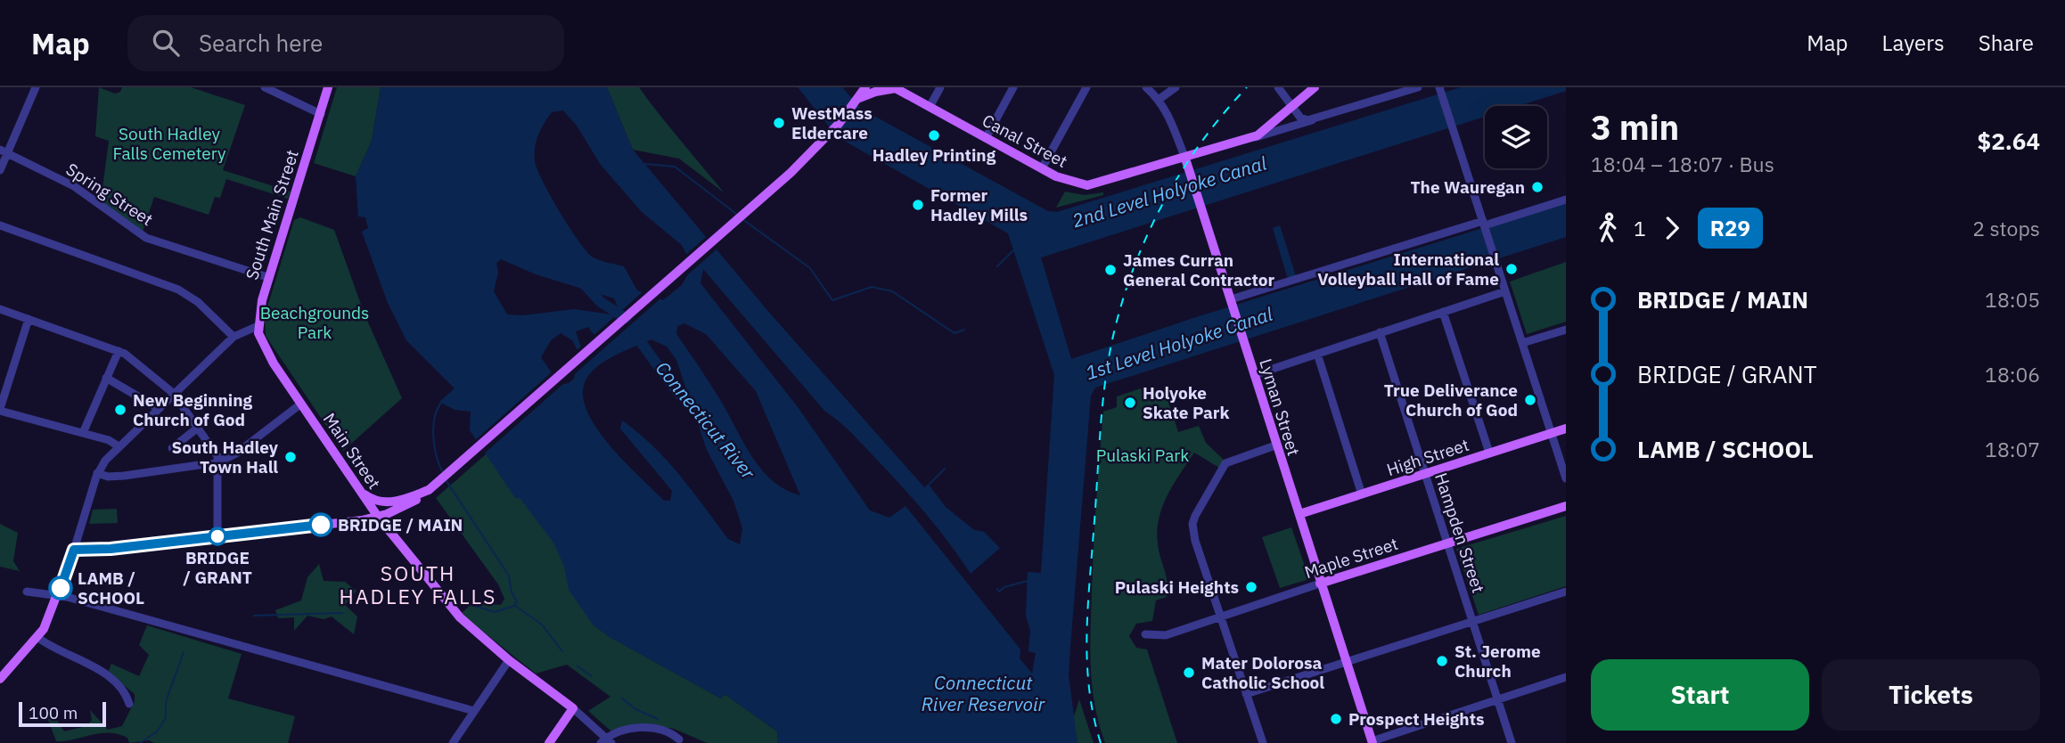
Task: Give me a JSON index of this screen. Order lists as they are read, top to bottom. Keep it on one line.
{"streets":{"main road":["Canal Street","South Main Street","Lyman Street","Main Street","High Street","Maple Street"],"street":["Spring Street","Hampden Street"]},"crossings":[["Canal Street","Lyman Street"],["Spring Street","South Main Street"],["South Main Street","Main Street"],["Lyman Street","High Street"],["Lyman Street","Maple Street"],["High Street","Hampden Street"],["Hampden Street","Maple Street"]],"districts":["SOUTH HADLEY FALLS"],"water":["2nd Level Holyoke Canal","1st Level Holyoke Canal","Connecticut River","Connecticut River Reservoir"],"parks":["South Hadley Falls Cemetery","Beachgrounds Park","Pulaski Park"],"places":["WestMass Eldercare","Hadley Printing","The Wauregan","Former Hadley Mills","International Volleyball Hall of Fame","James Curran General Contractor","True Deliverance Church of God","Holyoke Skate Park","New Beginning Church of God","South Hadley Town Hall","BRIDGE / MAIN","BRIDGE / GRANT","Pulaski Heights","LAMB / SCHOOL","St. Jerome Church","Mater Dolorosa Catholic School","Prospect Heights"],"lines":["bus line R29"],"scale_bar":"100 m","page":{"header":"Map","search":"Search here","nav":["Map","Layers","Share"],"heading":["3 min","18:04 – 18:07 · Bus","$2.64"],"legs":["1","R29","2 stops"],"list":[{"name":"BRIDGE / MAIN","value":"18:05"},{"name":"BRIDGE / GRANT","value":"18:06"},{"name":"LAMB / SCHOOL","value":"18:07"}],"buttons":["Start","Tickets"],"scale":"100 m"}}
